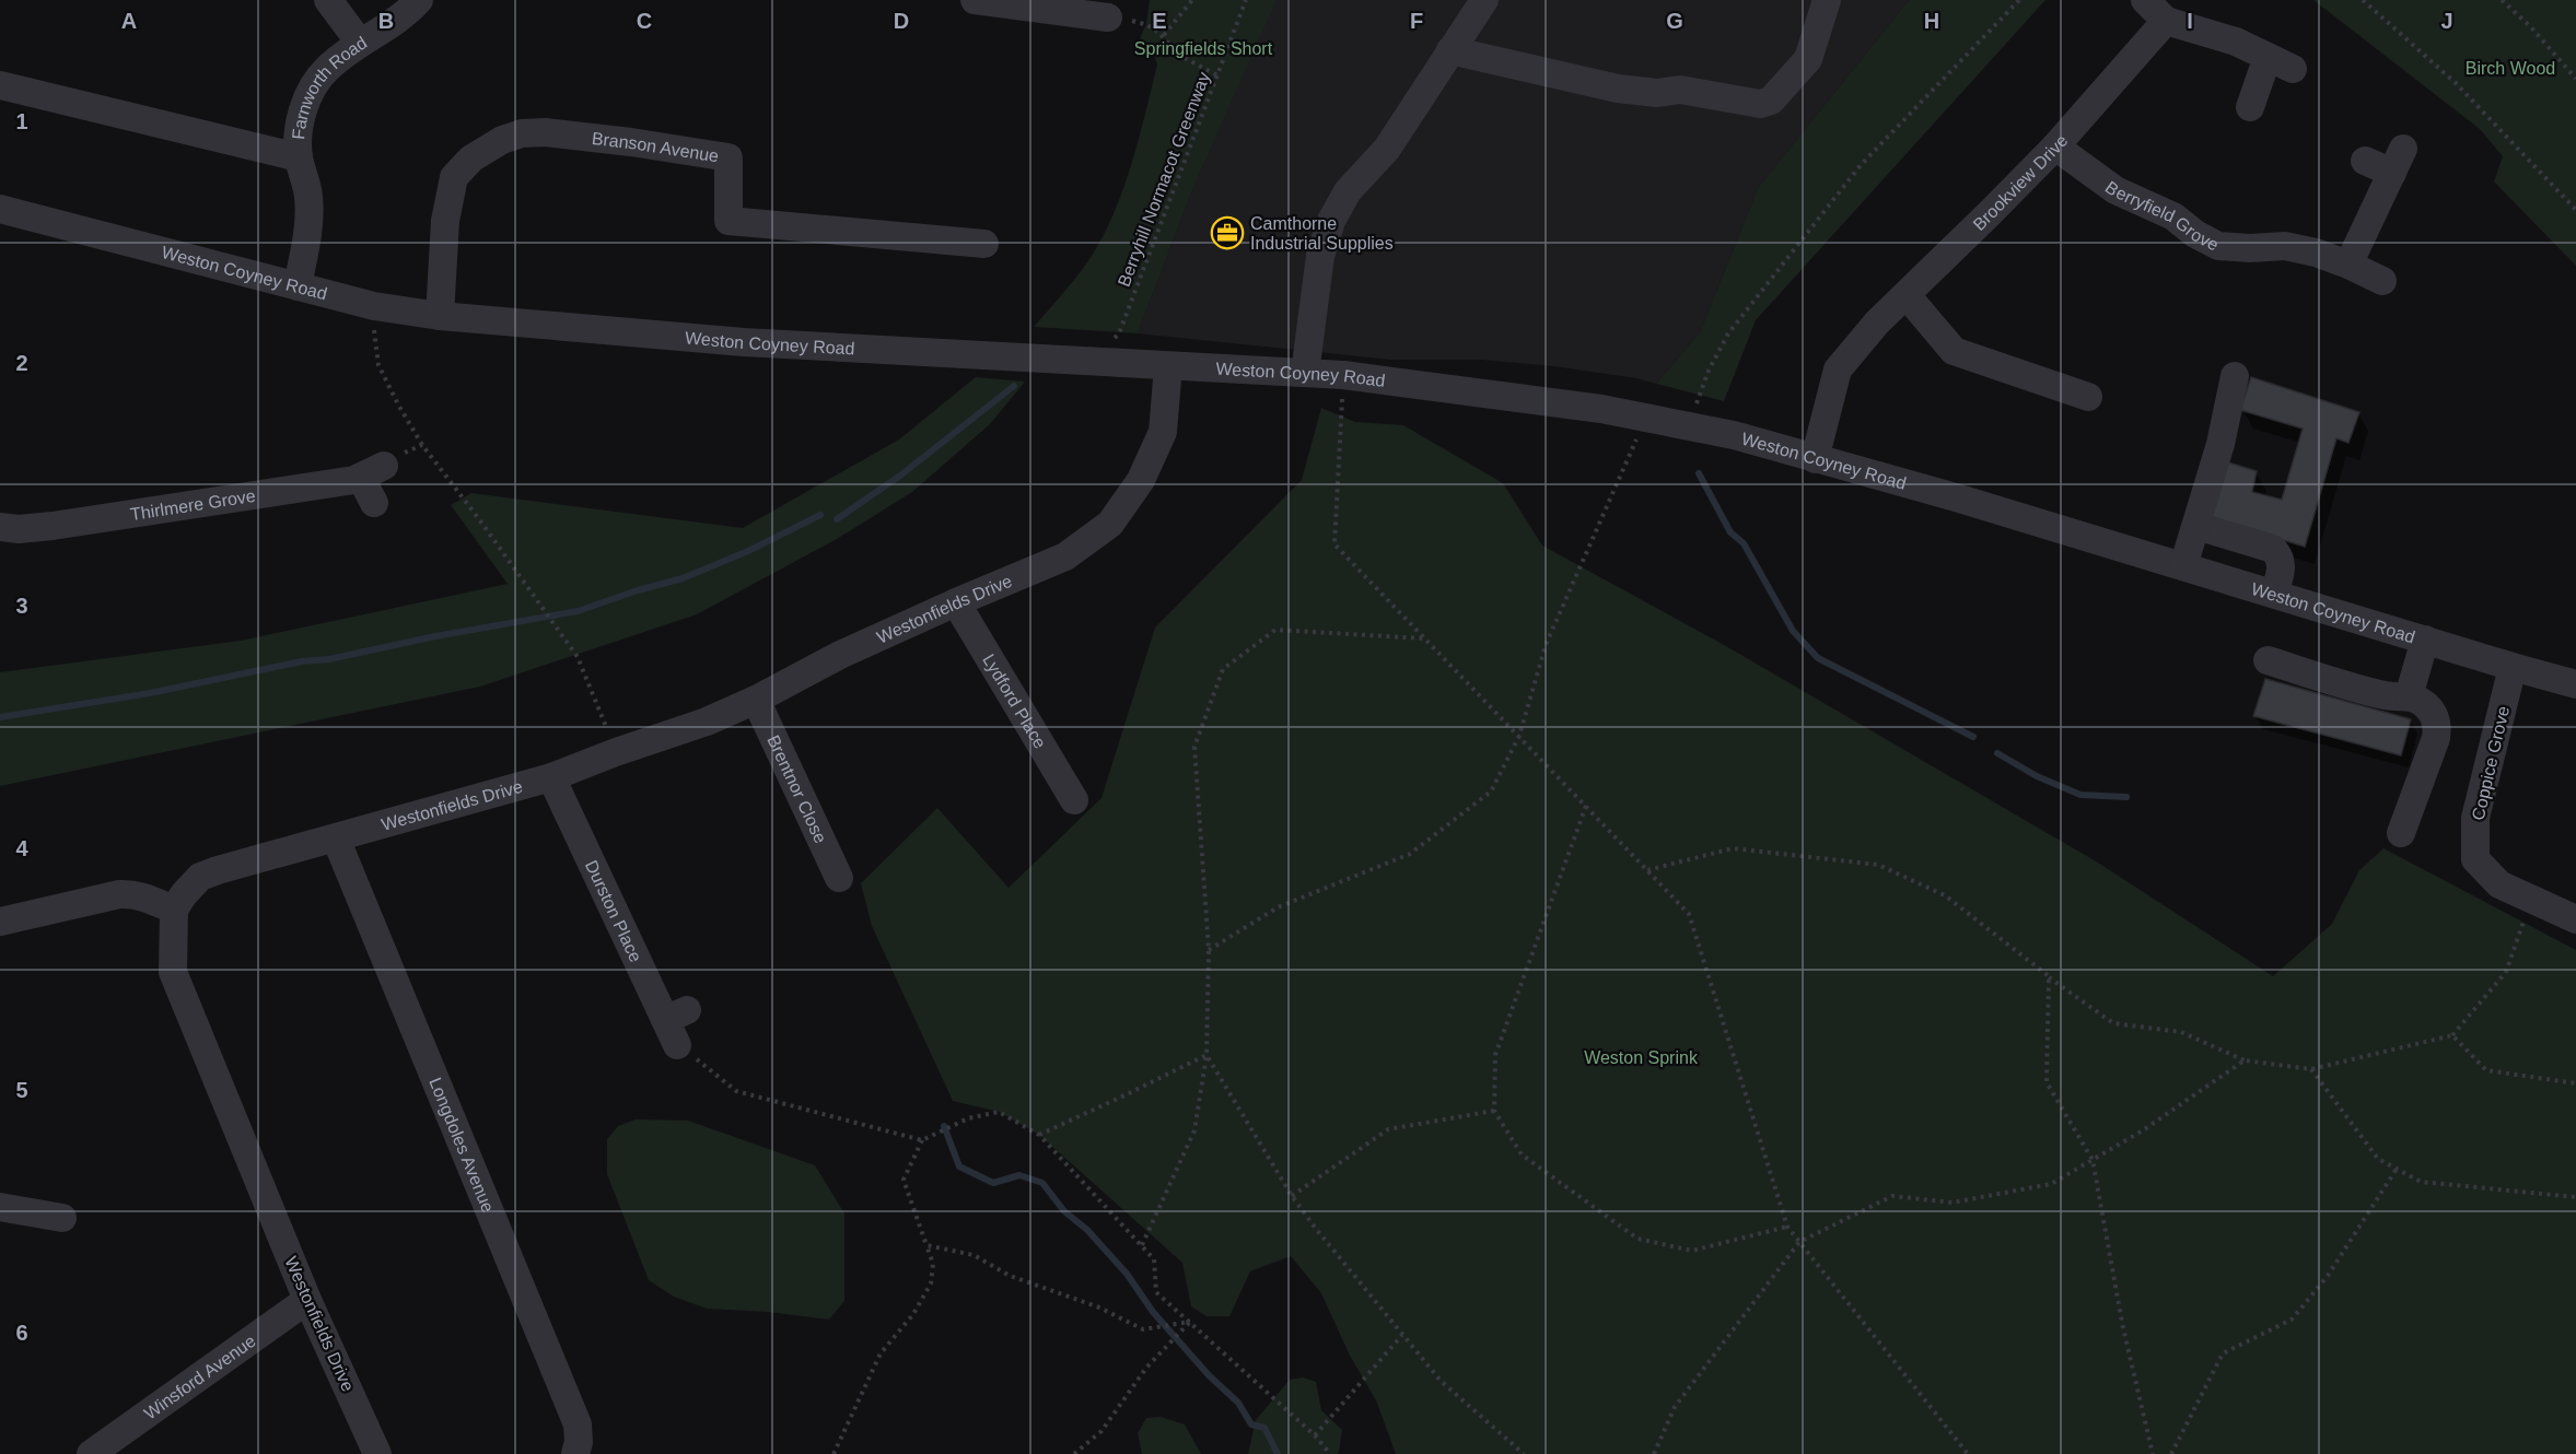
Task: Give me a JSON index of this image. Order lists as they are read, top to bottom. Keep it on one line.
{"streets":{"street":["Farnworth Road","Branson Avenue","Brookview Drive","Berryfield Grove","Weston Coyney Road","Thirlmere Grove","Westonfields Drive","Lydford Place","Coppice Grove","Brentnor Close","Durston Place","Longdoles Avenue","Winsford Avenue"],"path":["Berryhill Normacot Greenway"]},"crossings":[["Farnworth Road","Weston Coyney Road"],["Branson Avenue","Weston Coyney Road"],["Berryhill Normacot Greenway","Weston Coyney Road"],["Brookview Drive","Berryfield Grove"],["Brookview Drive","Weston Coyney Road"],["Weston Coyney Road","Westonfields Drive"],["Weston Coyney Road","Coppice Grove"],["Westonfields Drive","Lydford Place"],["Westonfields Drive","Brentnor Close"],["Westonfields Drive","Durston Place"],["Westonfields Drive","Longdoles Avenue"],["Westonfields Drive","Winsford Avenue"]],"parks":["Springfields Short","Birch Wood","Weston Sprink"],"places":{"office":["Camthorne Industrial Supplies"]},"grid":{"columns":["A","B","C","D","E","F","G","H","I","J"],"rows":["1","2","3","4","5","6"]}}
